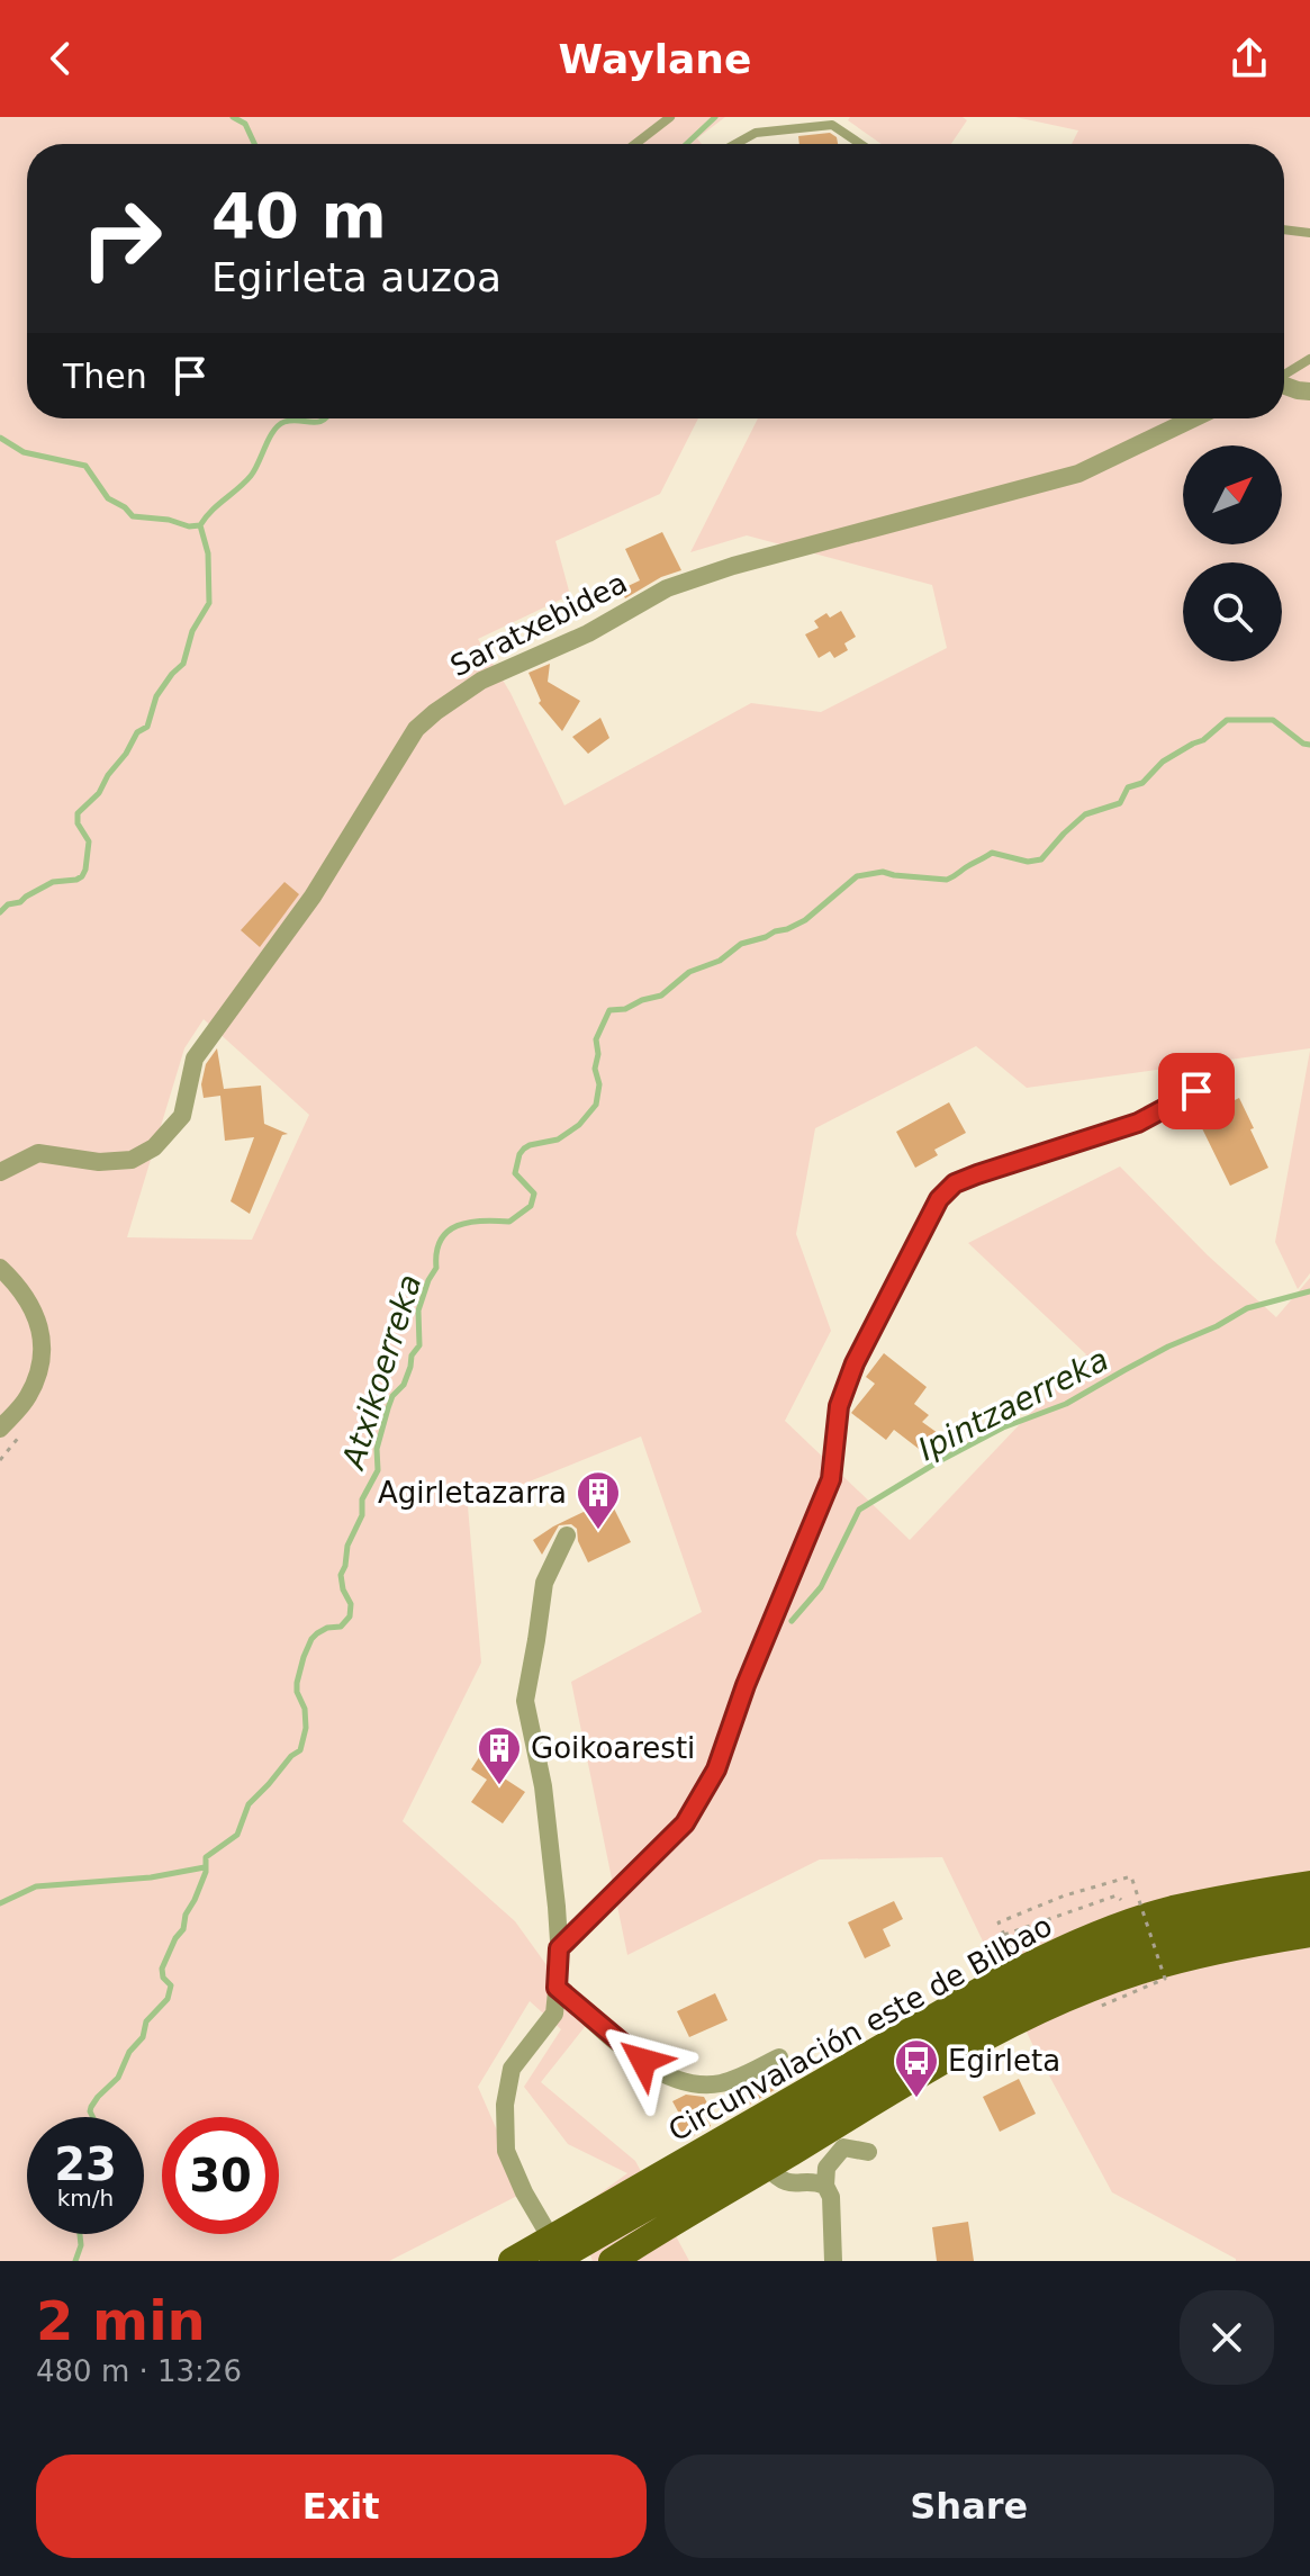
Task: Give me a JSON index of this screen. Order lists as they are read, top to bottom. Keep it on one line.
{"streets":{"main road":["Circunvalación este de Bilbao"],"street":["Saratxebidea"]},"water":["Atxikoerreka","Ipintzaerreka"],"places":{"building":["Agirletazarra","Goikoaresti"],"bus stop":["Egirleta"]},"north":"top right","page":{"header":"Waylane","turn":["40 m","Egirleta auzoa"],"then":"Then","speed":"23 km/h","limit":"30","heading":["2 min","480 m · 13:26"],"buttons":["Exit","Share"]}}
